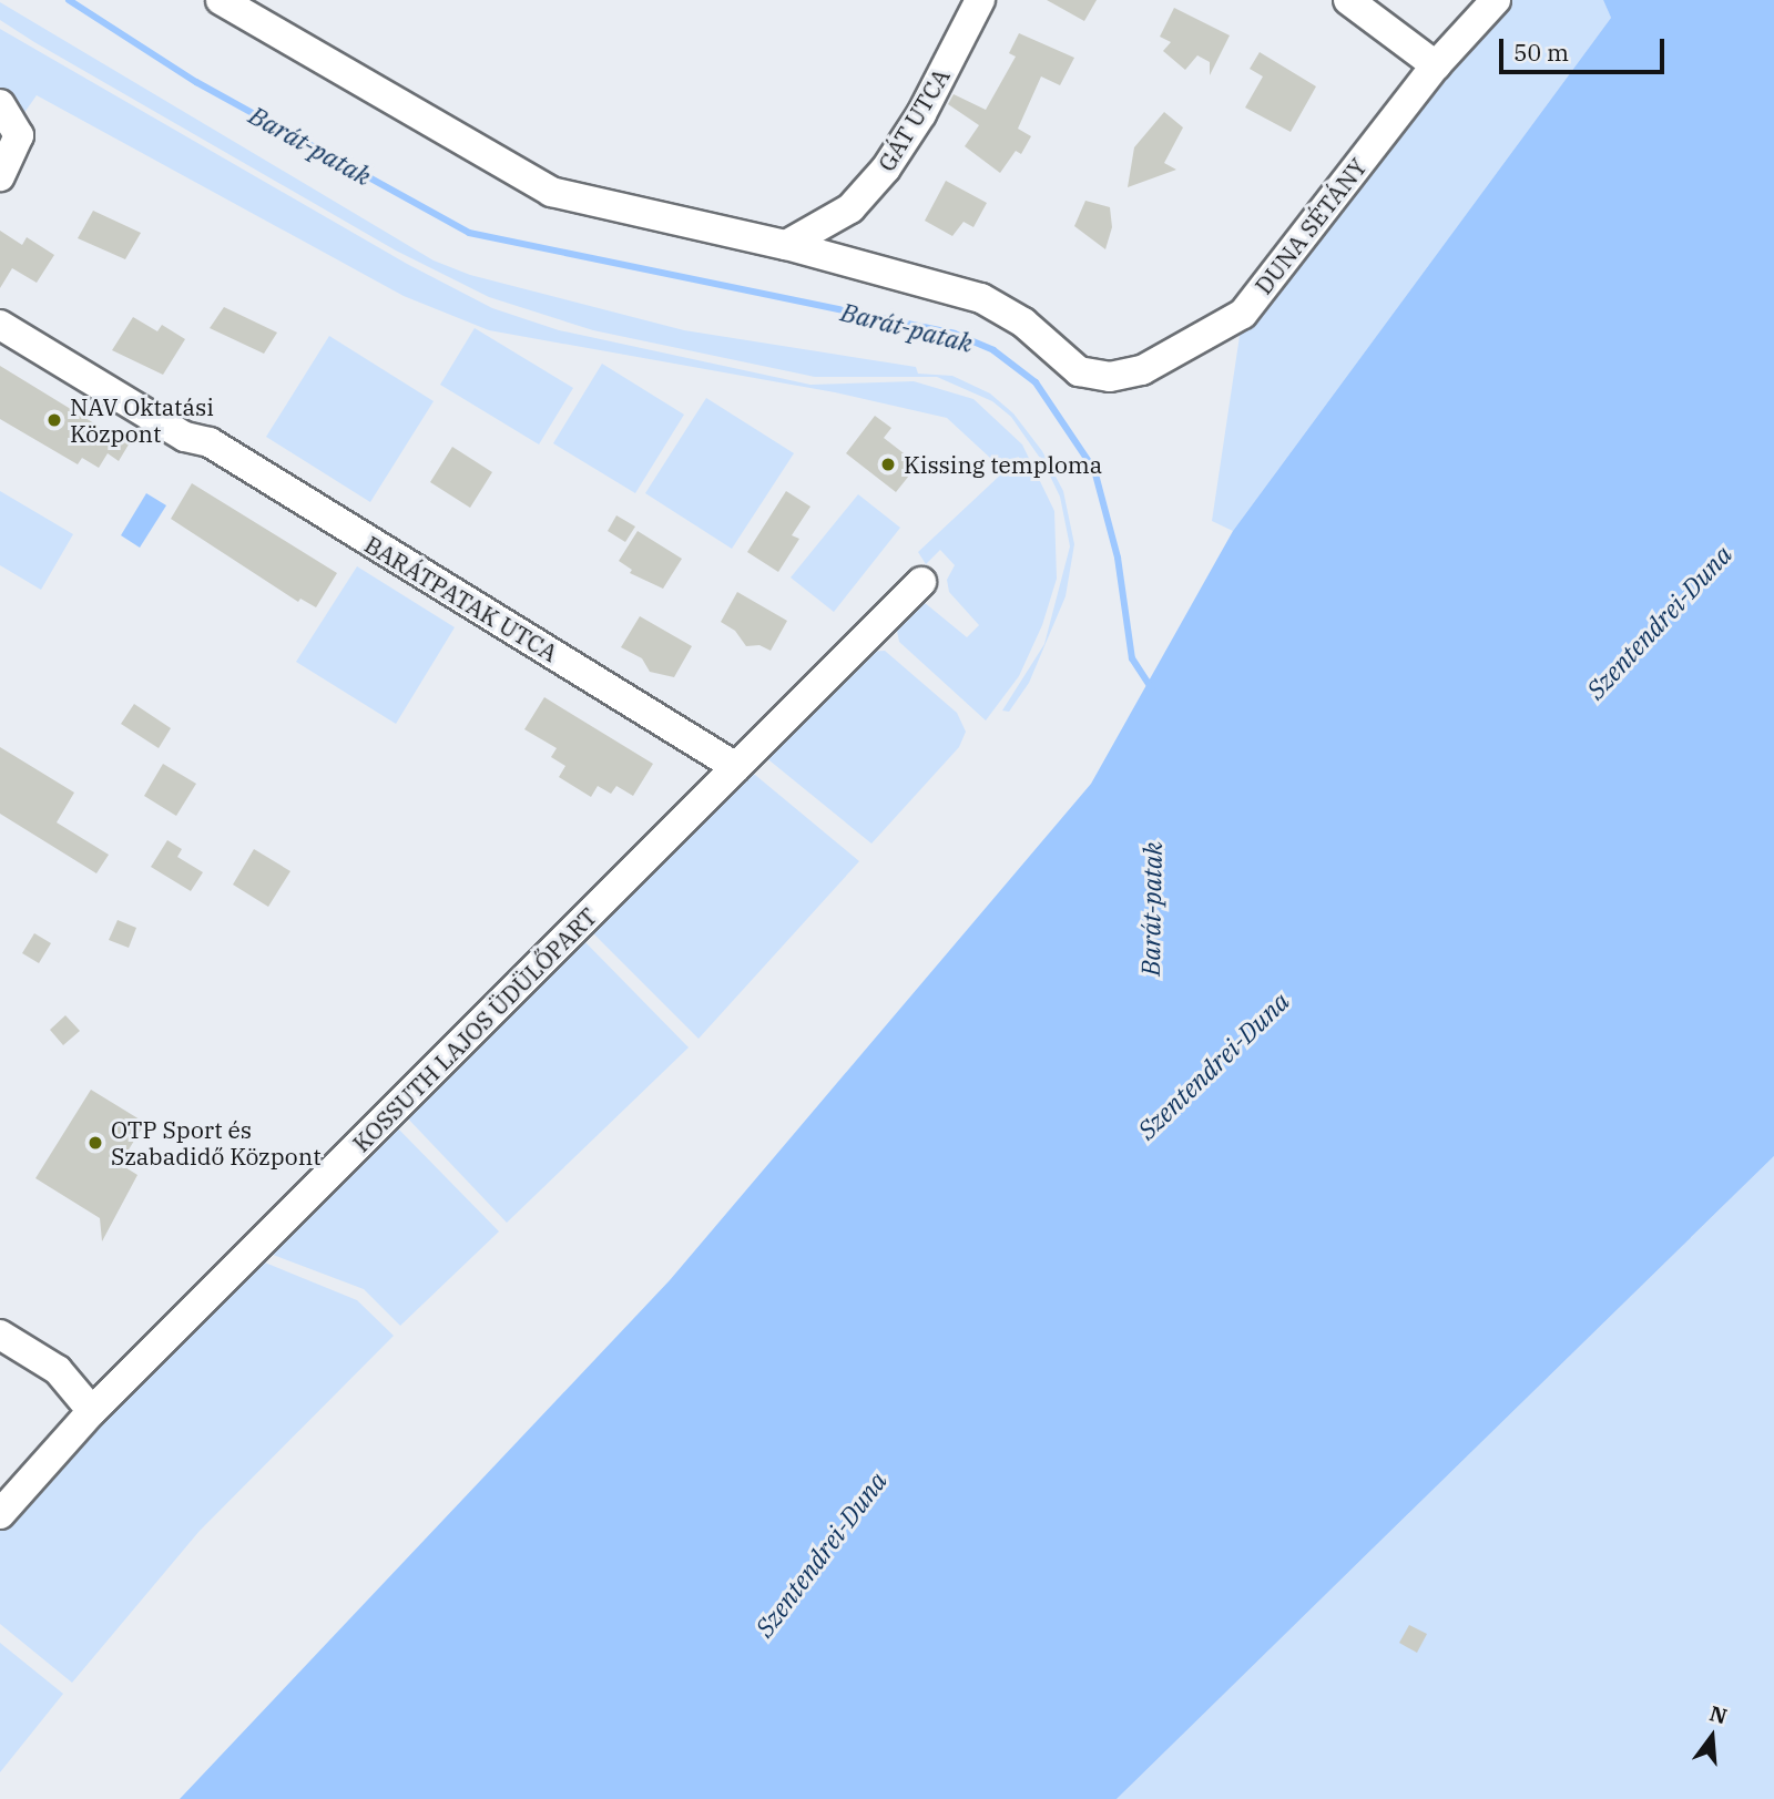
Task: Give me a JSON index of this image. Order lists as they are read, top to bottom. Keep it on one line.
{"streets":{"street":["GÁT UTCA","DUNA SÉTÁNY","BARÁTPATAK UTCA","KOSSUTH LAJOS ÜDÜLŐPART"]},"crossings":[["GÁT UTCA","DUNA SÉTÁNY"],["BARÁTPATAK UTCA","KOSSUTH LAJOS ÜDÜLŐPART"]],"water":["Barát-patak","Szentendrei-Duna"],"places":["NAV Oktatási Központ","Kissing temploma","OTP Sport és Szabadidő Központ"],"scale_bar":"50 m","north":"top"}
